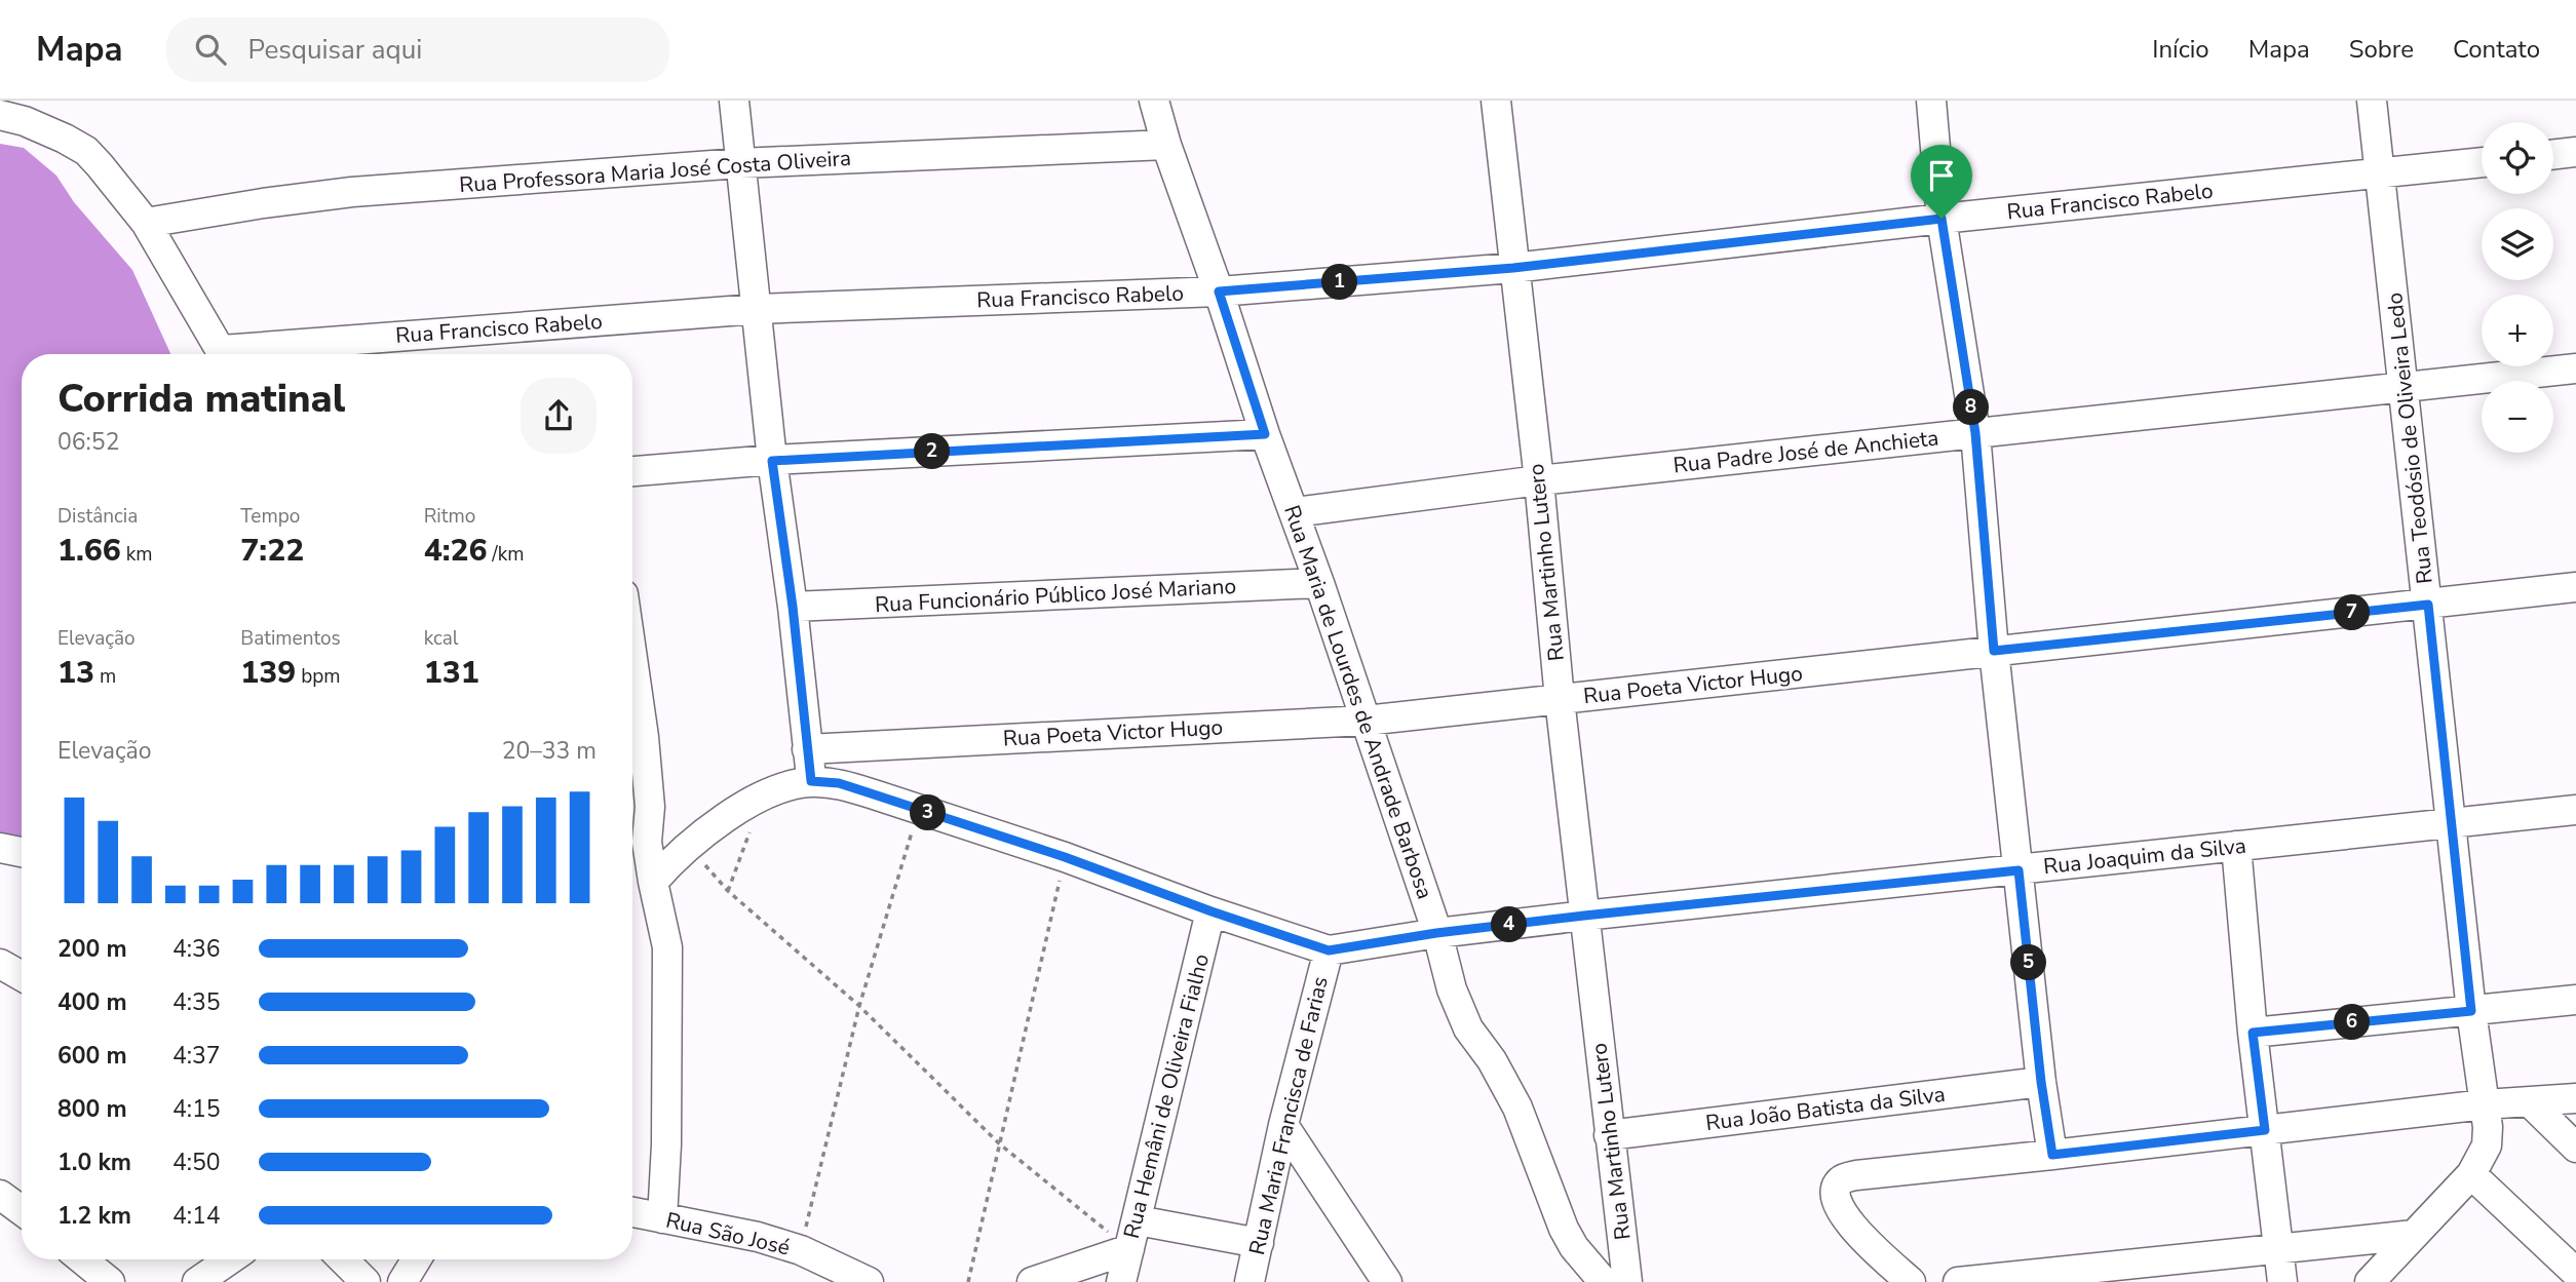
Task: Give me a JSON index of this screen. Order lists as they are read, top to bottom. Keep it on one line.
{"streets":{"street":["Rua Professora Maria José Costa Oliveira","Rua Francisco Rabelo","Rua Teodósio de Oliveira Ledo","Rua Padre José de Anchieta","Rua Martinho Lutero","Rua Funcionário Público José Mariano","Rua Poeta Victor Hugo","Rua Maria de Lourdes de Andrade Barbosa","Rua Joaquim da Silva","Rua Hemâni de Oliveira Fialho","Rua João Batista da Silva","Rua Maria Francisca de Farias","Rua São José"]},"crossings":[["Rua Professora Maria José Costa Oliveira","Rua Maria de Lourdes de Andrade Barbosa"],["Rua Francisco Rabelo","Rua Teodósio de Oliveira Ledo"],["Rua Francisco Rabelo","Rua Martinho Lutero"],["Rua Francisco Rabelo","Rua Maria de Lourdes de Andrade Barbosa"],["Rua Teodósio de Oliveira Ledo","Rua Padre José de Anchieta"],["Rua Teodósio de Oliveira Ledo","Rua Poeta Victor Hugo"],["Rua Teodósio de Oliveira Ledo","Rua Joaquim da Silva"],["Rua Padre José de Anchieta","Rua Martinho Lutero"],["Rua Padre José de Anchieta","Rua Maria de Lourdes de Andrade Barbosa"],["Rua Martinho Lutero","Rua Poeta Victor Hugo"],["Rua Martinho Lutero","Rua Joaquim da Silva"],["Rua Martinho Lutero","Rua João Batista da Silva"],["Rua Funcionário Público José Mariano","Rua Maria de Lourdes de Andrade Barbosa"],["Rua Poeta Victor Hugo","Rua Maria de Lourdes de Andrade Barbosa"],["Rua Maria de Lourdes de Andrade Barbosa","Rua Joaquim da Silva"],["Rua Joaquim da Silva","Rua Maria Francisca de Farias"]],"page":{"header":"Mapa","search":"Pesquisar aqui","nav":["Início","Mapa","Sobre","Contato"],"map_buttons":["+","−"],"pins":["1","8","2","7","3","4","5","6"],"heading":["Corrida matinal","06:52"],"stats":[["Distância","1.66 km"],["Tempo","7:22"],["Ritmo","4:26 /km"],["Elevação","13 m"],["Batimentos","139 bpm"],["kcal","131"]],"chart":["Elevação","20–33 m"],"list":[{"name":"200 m","note":"4:36"},{"name":"400 m","note":"4:35"},{"name":"600 m","note":"4:37"},{"name":"800 m","note":"4:15"},{"name":"1.0 km","note":"4:50"},{"name":"1.2 km","note":"4:14"}]}}
